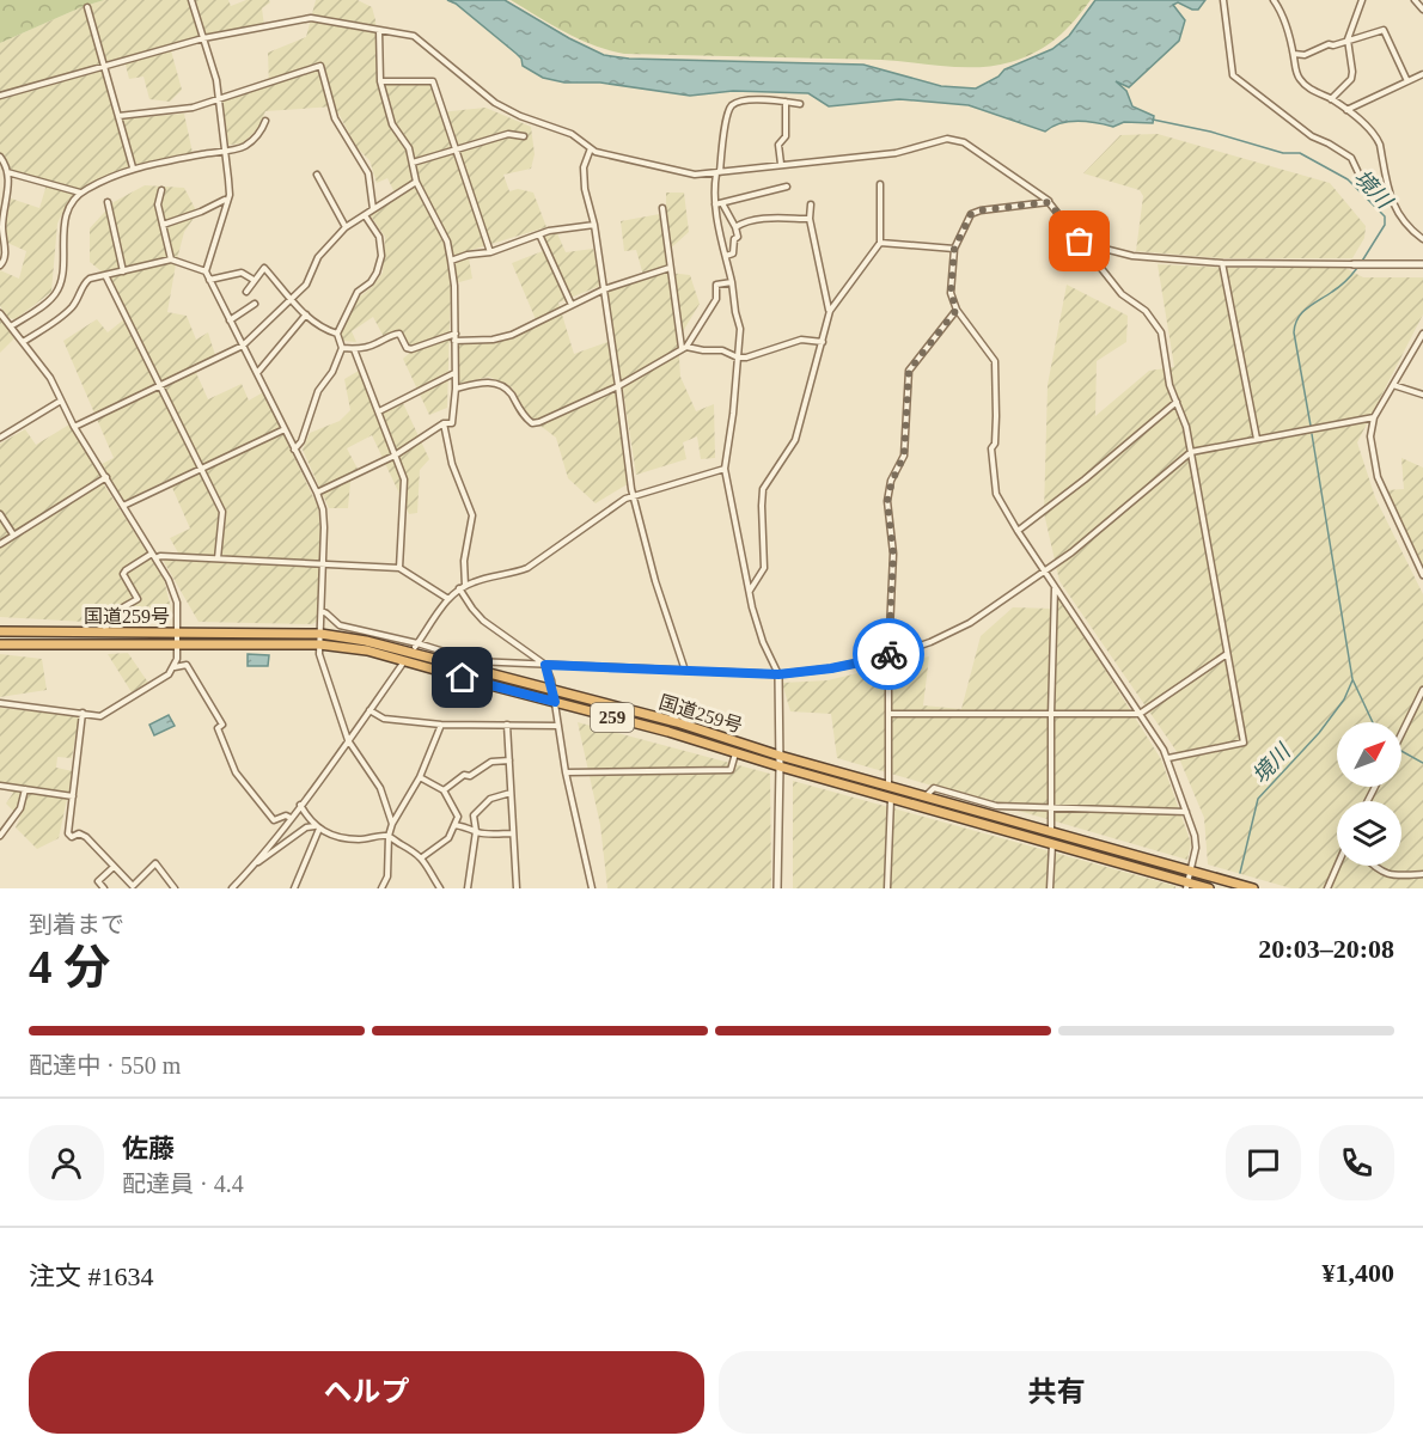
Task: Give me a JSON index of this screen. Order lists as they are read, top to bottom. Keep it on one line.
{"streets":{"highway":["国道259号","259"]},"water":["境川"],"north":"top right","page":{"heading":["4 分","到着まで","20:03–20:08"],"panel":["佐藤","配達員 · 4.4","注文 #1634","¥1,400"],"bar":"配達中 · 550 m","buttons":["ヘルプ","共有"]}}
